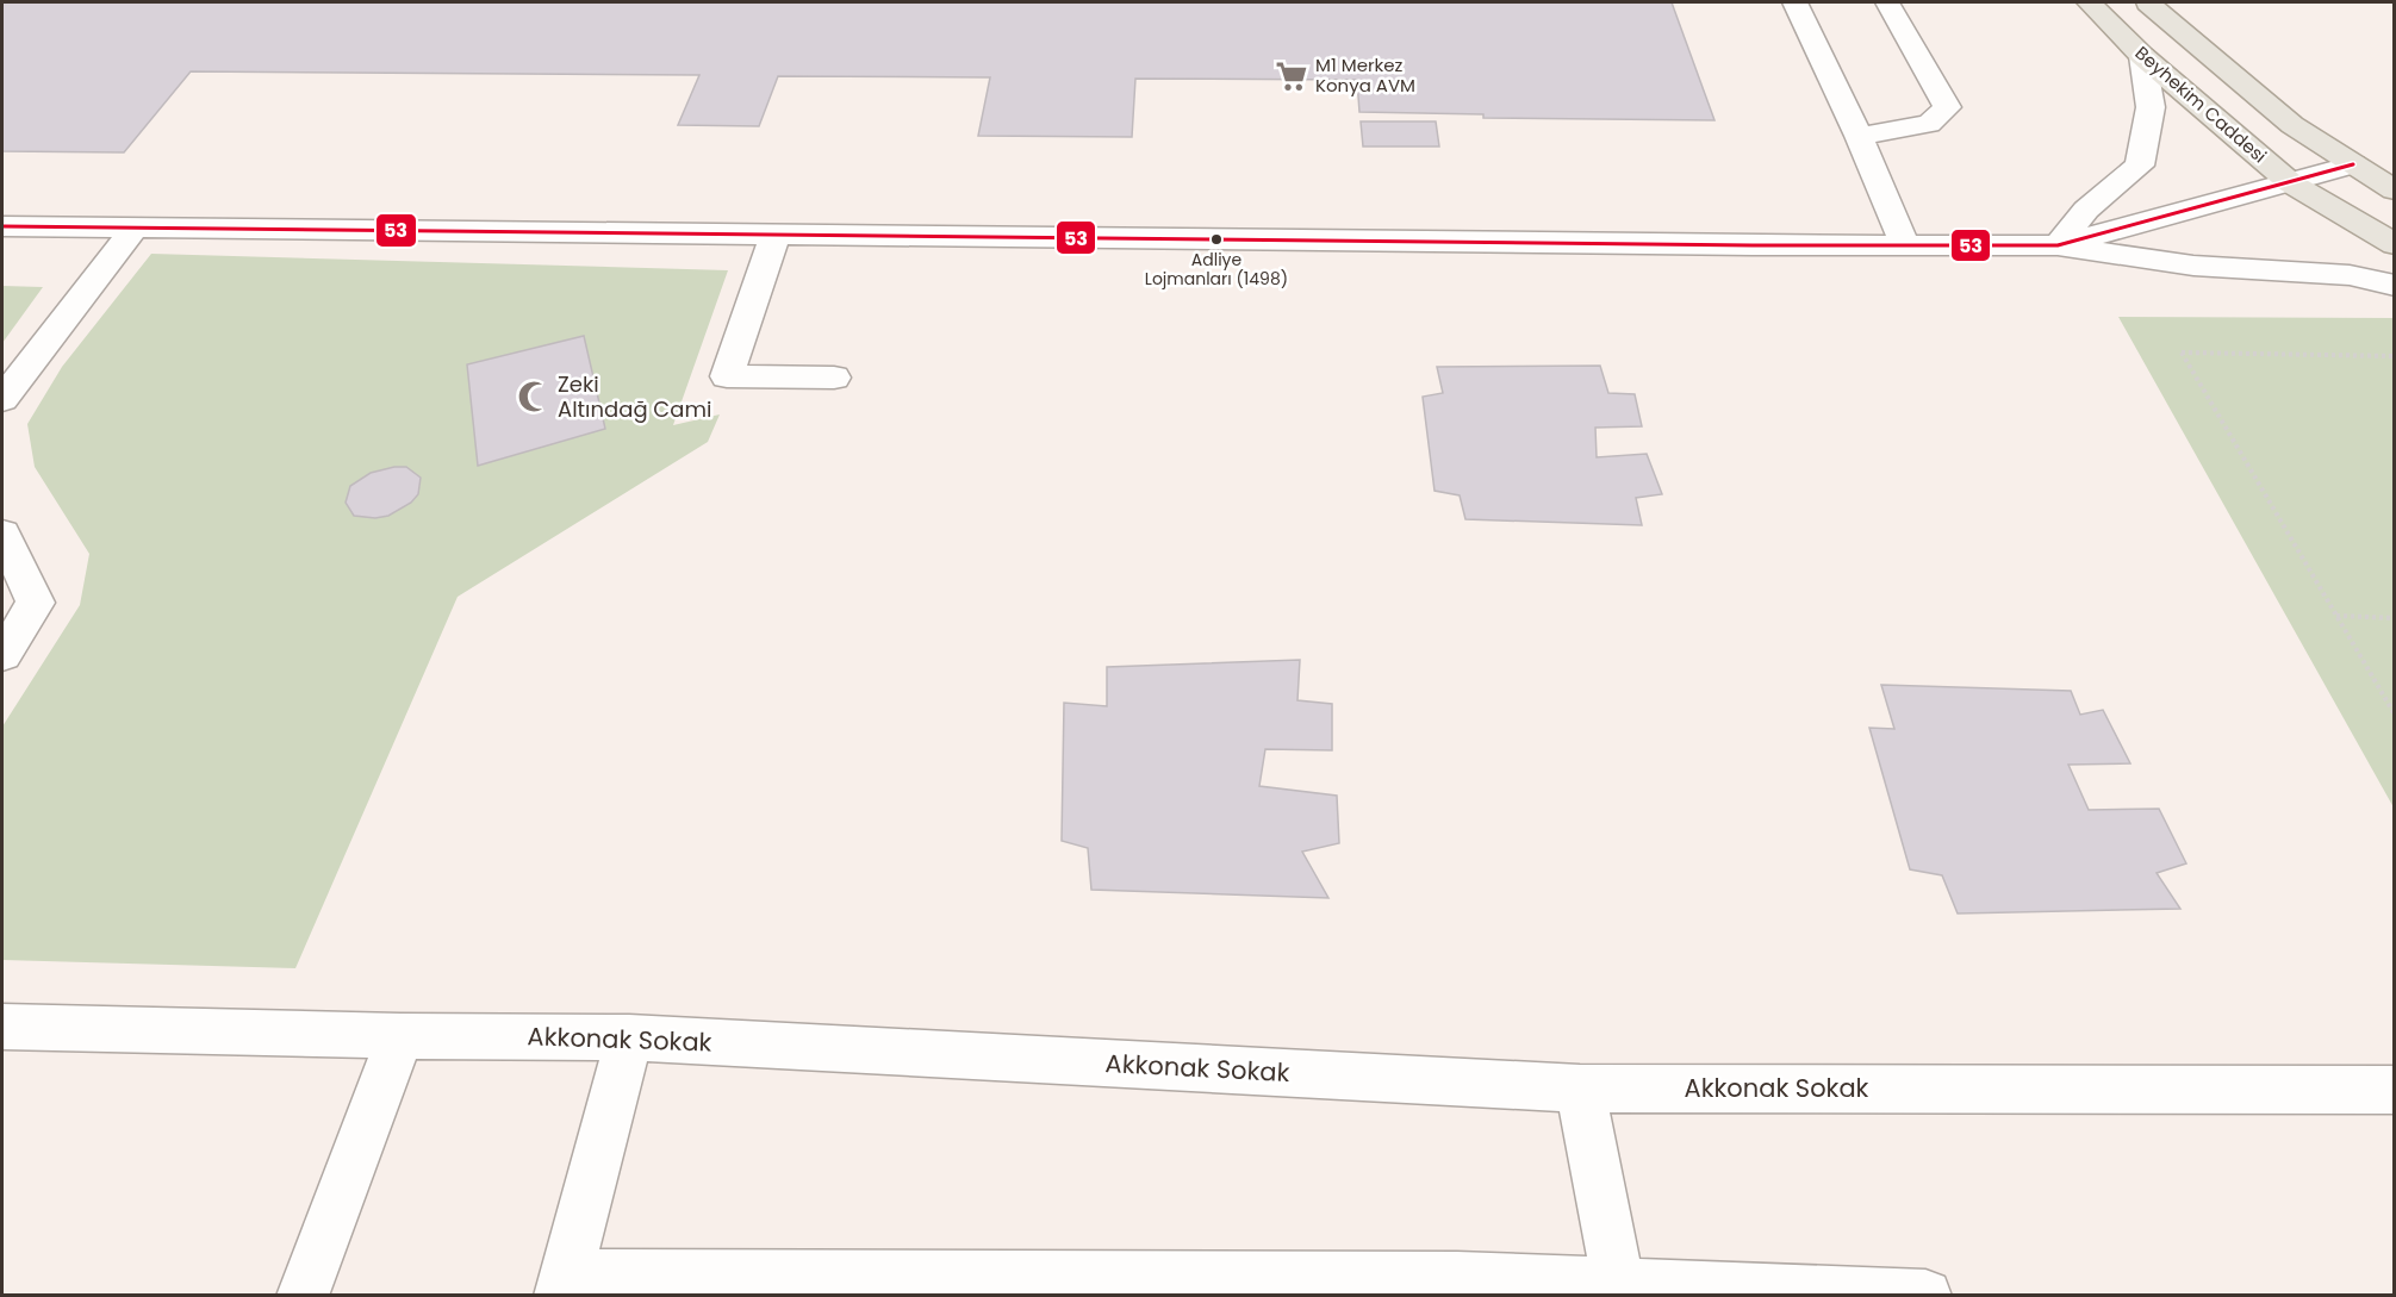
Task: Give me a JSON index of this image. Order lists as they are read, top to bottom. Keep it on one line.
{"streets":{"main road":["Beyhekim Caddesi"],"street":["Akkonak Sokak"]},"places":{"supermarket":["M1 Merkez Konya AVM"],"other":["Adliye Lojmanları (1498)"],"mosque":["Zeki Altındağ Cami"]},"lines":["transit line 53"]}
